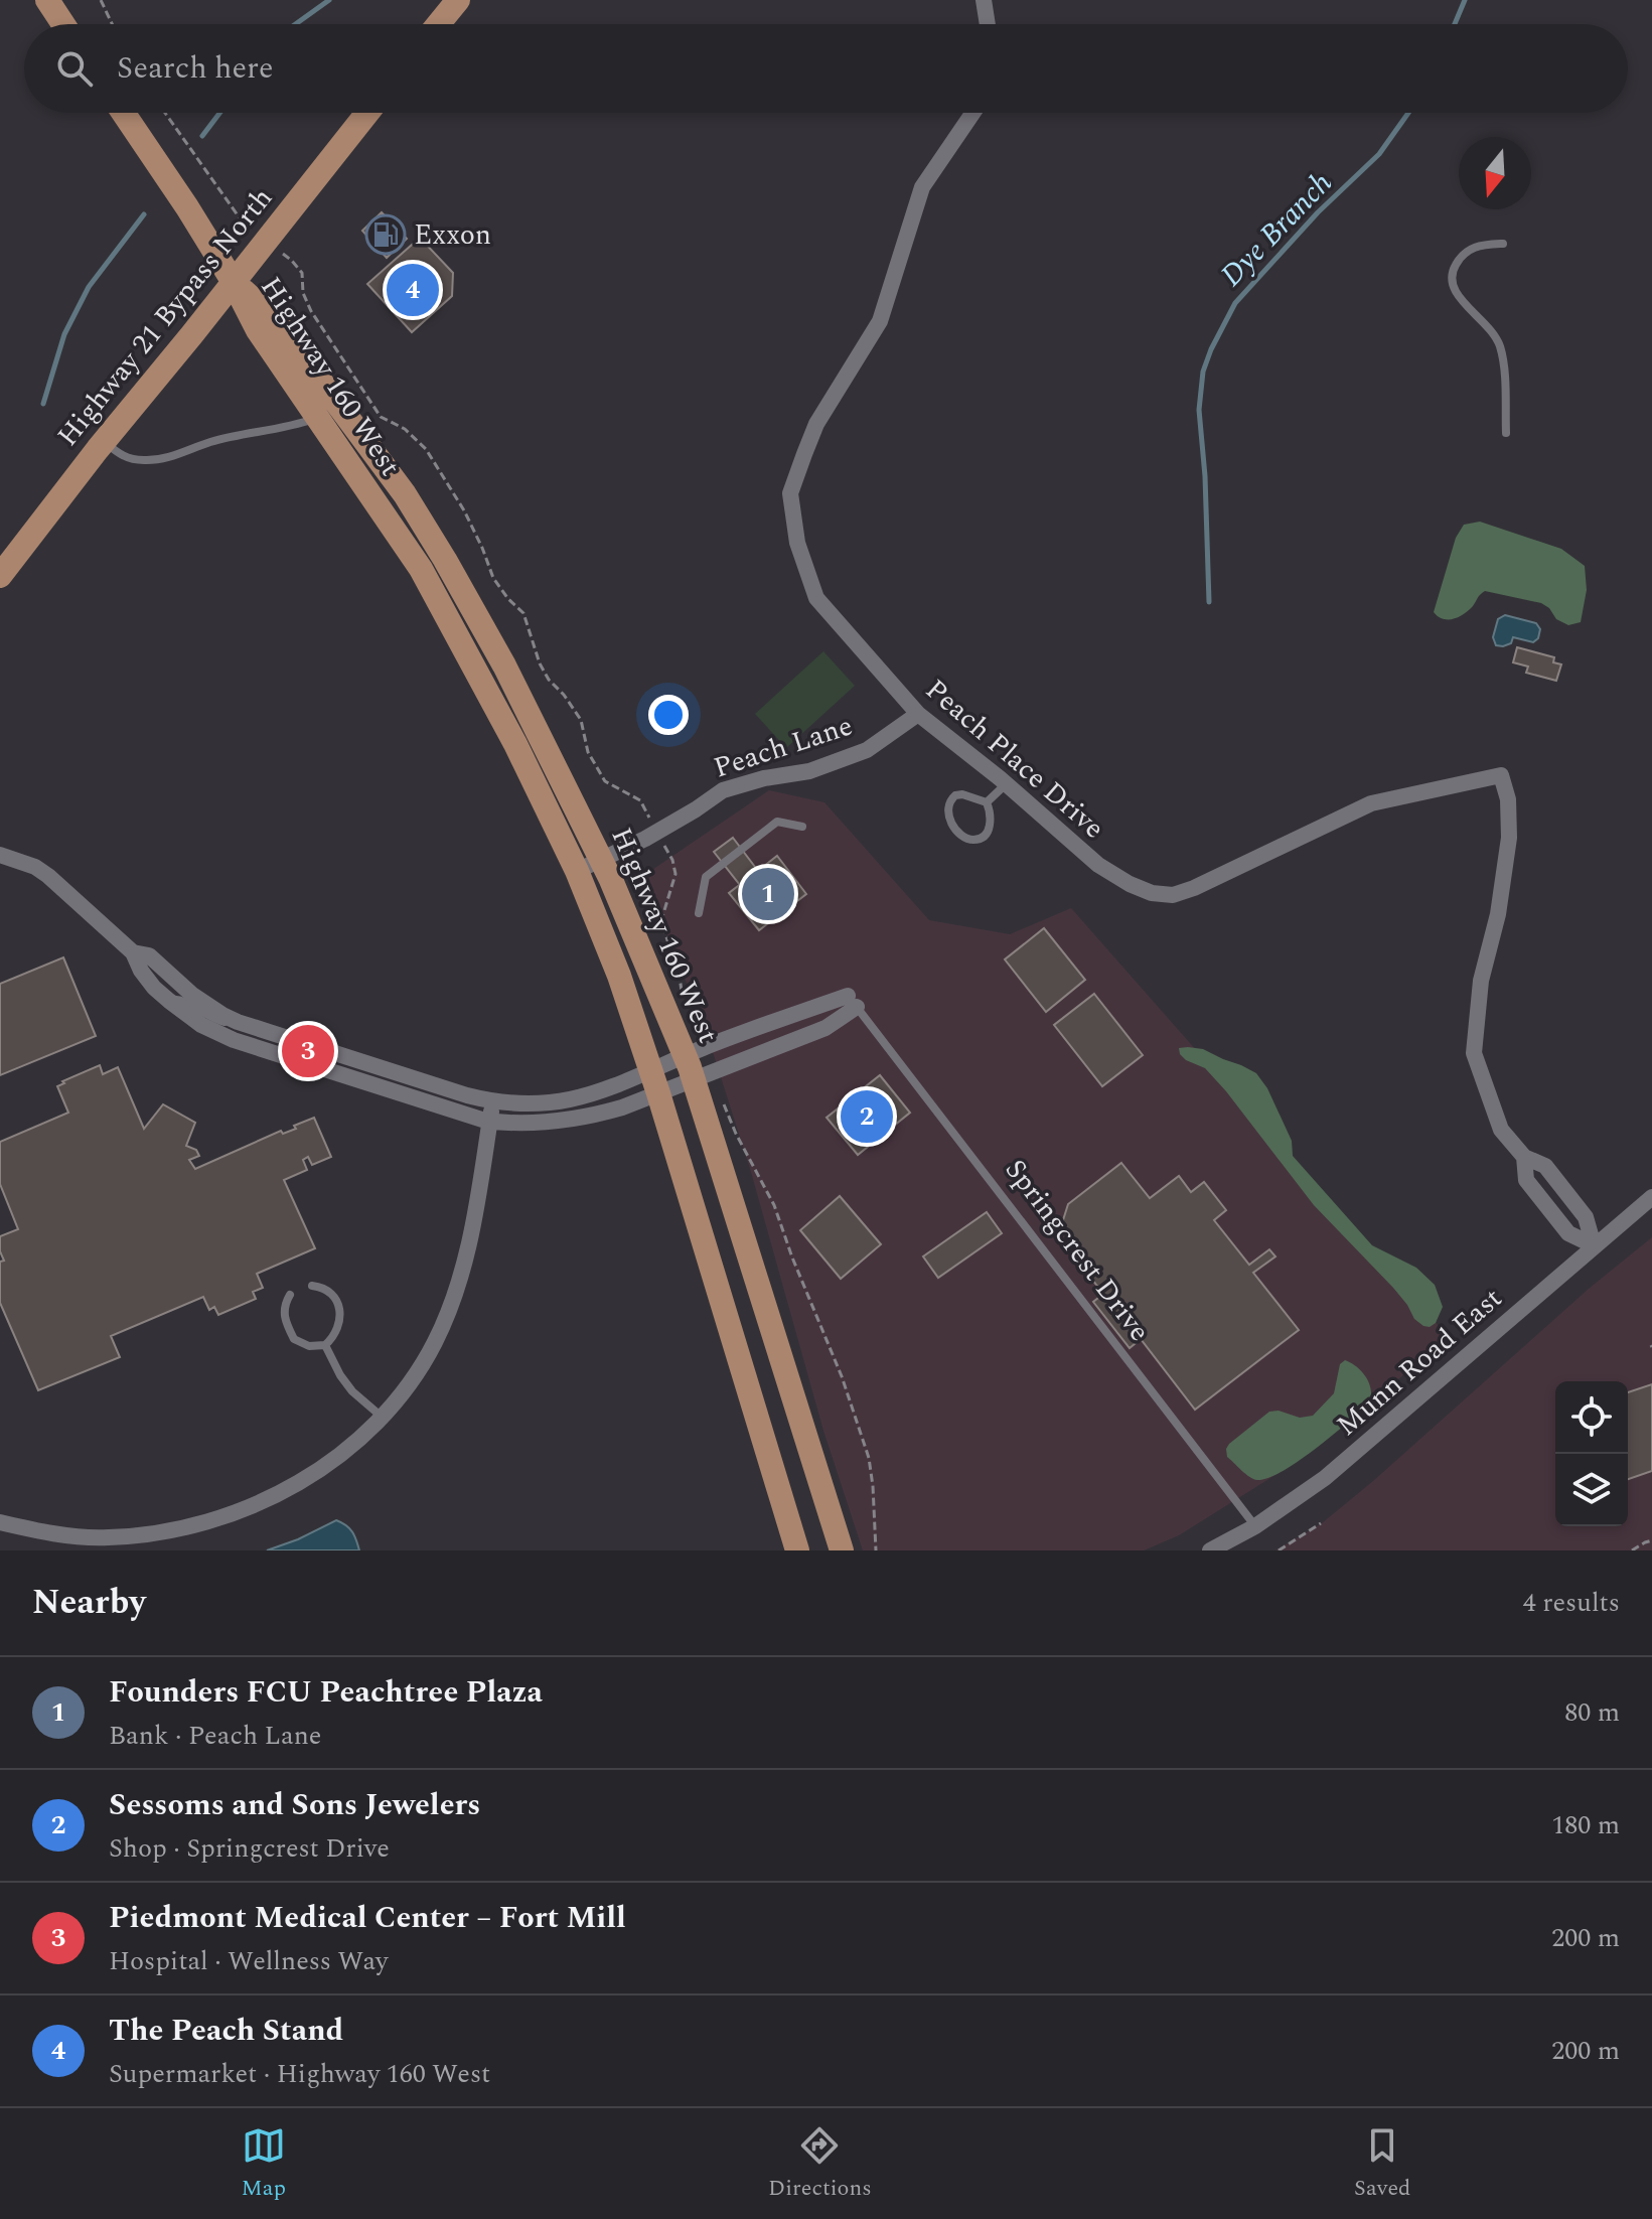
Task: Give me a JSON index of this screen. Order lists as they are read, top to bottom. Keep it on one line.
{"streets":{"main road":["Highway 21 Bypass North","Highway 160 West"],"street":["Peach Lane","Peach Place Drive","Munn Road East"],"lane":["Springcrest Drive"]},"crossings":[["Highway 21 Bypass North","Highway 160 West"],["Highway 160 West","Peach Lane"],["Peach Lane","Peach Place Drive"],["Springcrest Drive","Munn Road East"]],"water":["Dye Branch"],"places":{"fuel station":["Exxon"]},"north":"bottom","page":{"search":"Search here","pins":["4","1","3","2"],"heading":["Nearby","4 results"],"list":[{"mark":"1","name":"Founders FCU Peachtree Plaza","note":"Bank · Peach Lane","value":"80 m"},{"mark":"2","name":"Sessoms and Sons Jewelers","note":"Shop · Springcrest Drive","value":"180 m"},{"mark":"3","name":"Piedmont Medical Center – Fort Mill","note":"Hospital · Wellness Way","value":"200 m"},{"mark":"4","name":"The Peach Stand","note":"Supermarket · Highway 160 West","value":"200 m"}],"nav":["Map","Directions","Saved"]}}
